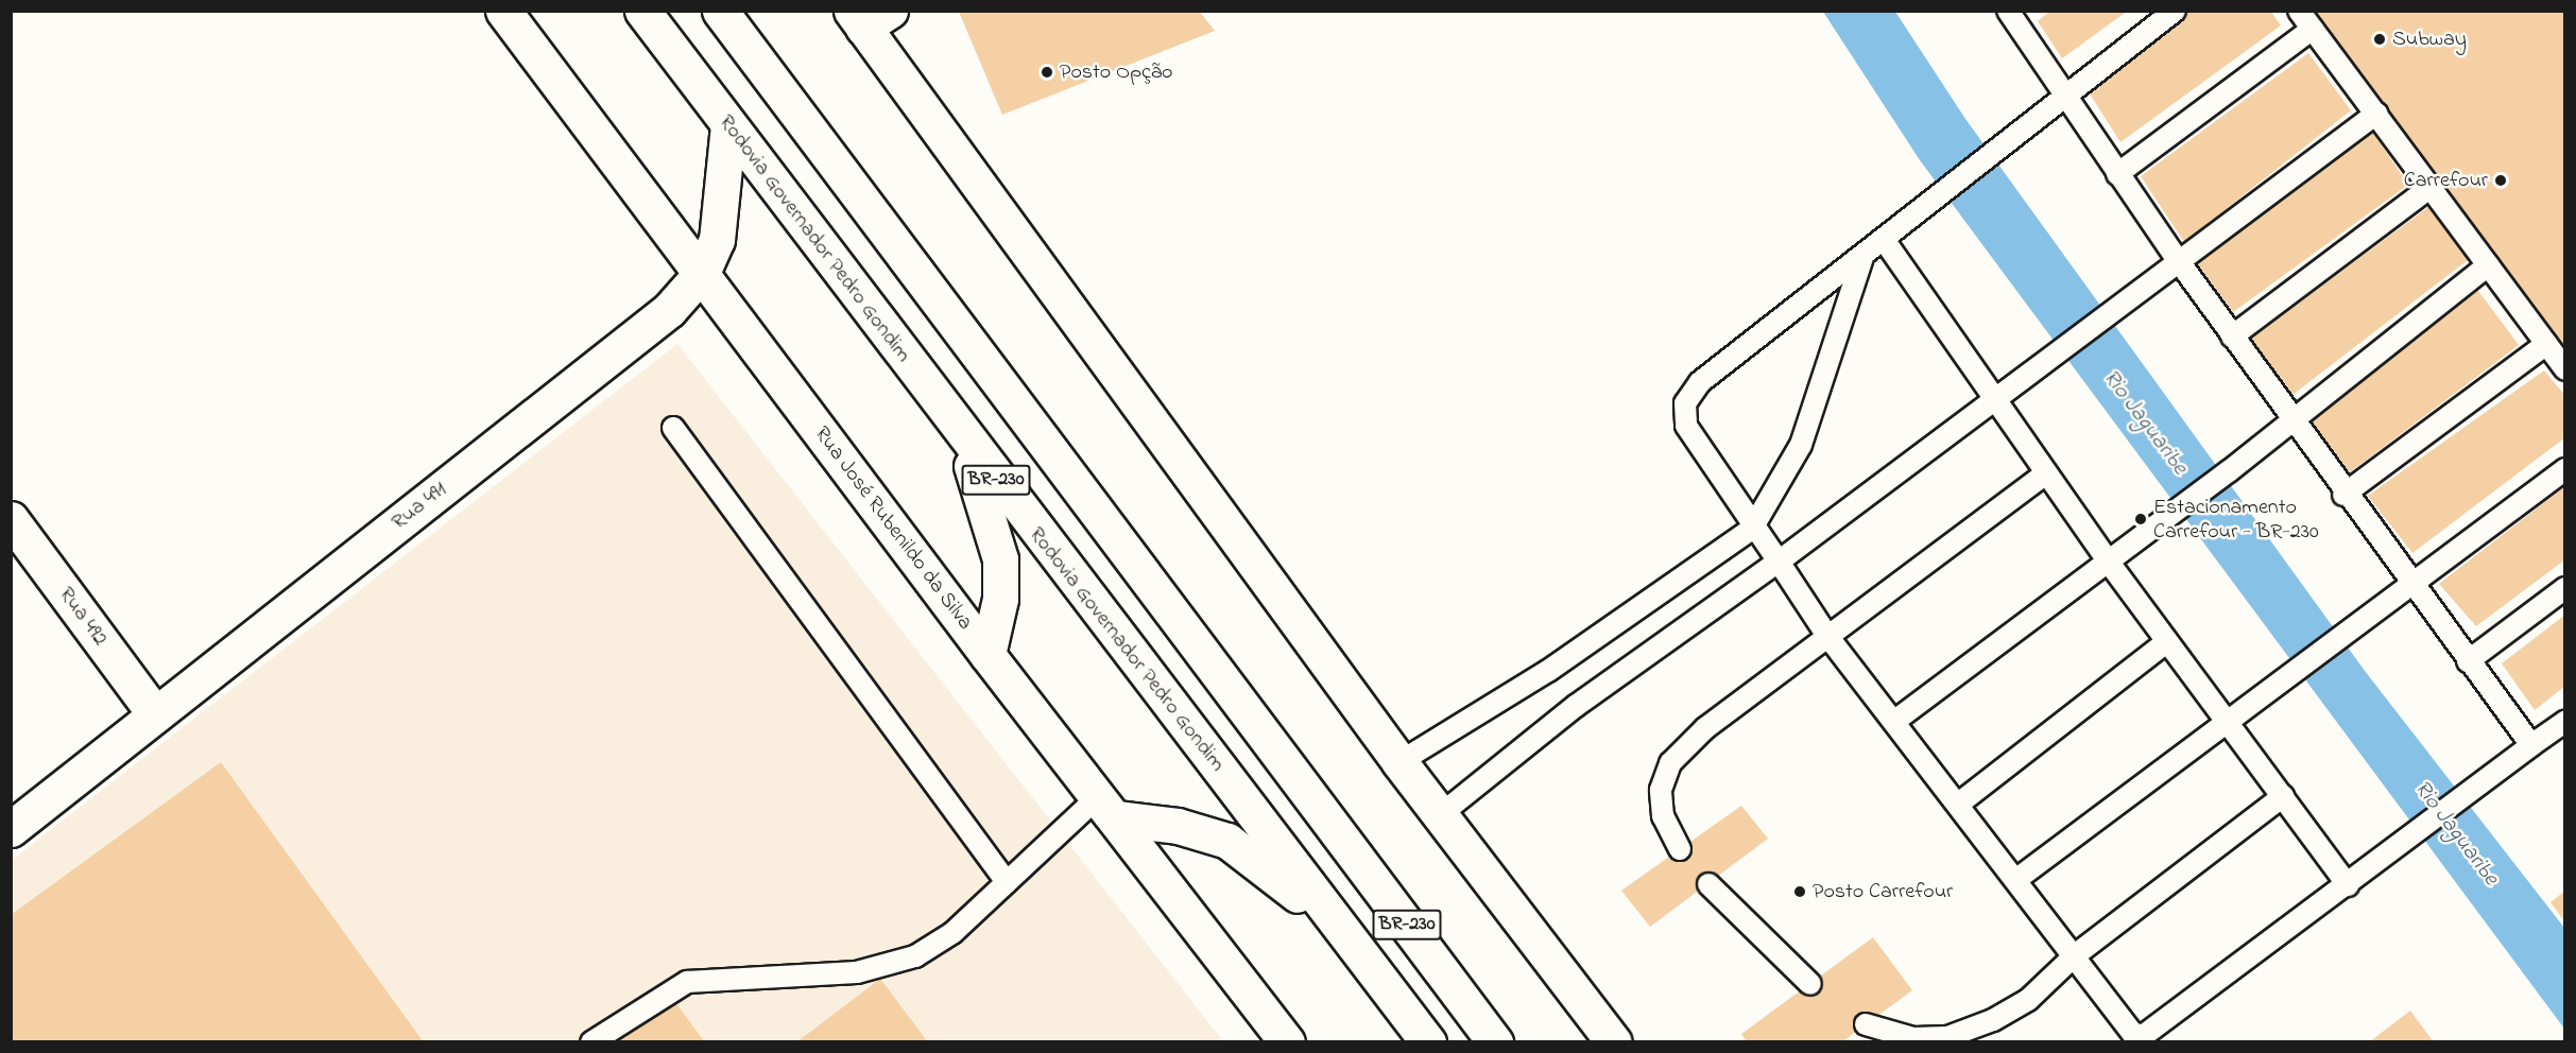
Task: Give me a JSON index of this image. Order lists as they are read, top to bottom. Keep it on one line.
{"streets":{"main road":["Rodovia Governador Pedro Gondim","BR-230","Rua 491","Rua José Rubenildo da Silva","Rua 492"]},"crossings":[["Rodovia Governador Pedro Gondim","Rua 491"],["Rua 491","Rua José Rubenildo da Silva"],["Rua 491","Rua 492"]],"water":["Rio Jaguaribe"],"places":["Subway","Posto Opção","Carrefour","Estacionamento Carrefour - BR-230","Posto Carrefour"]}
